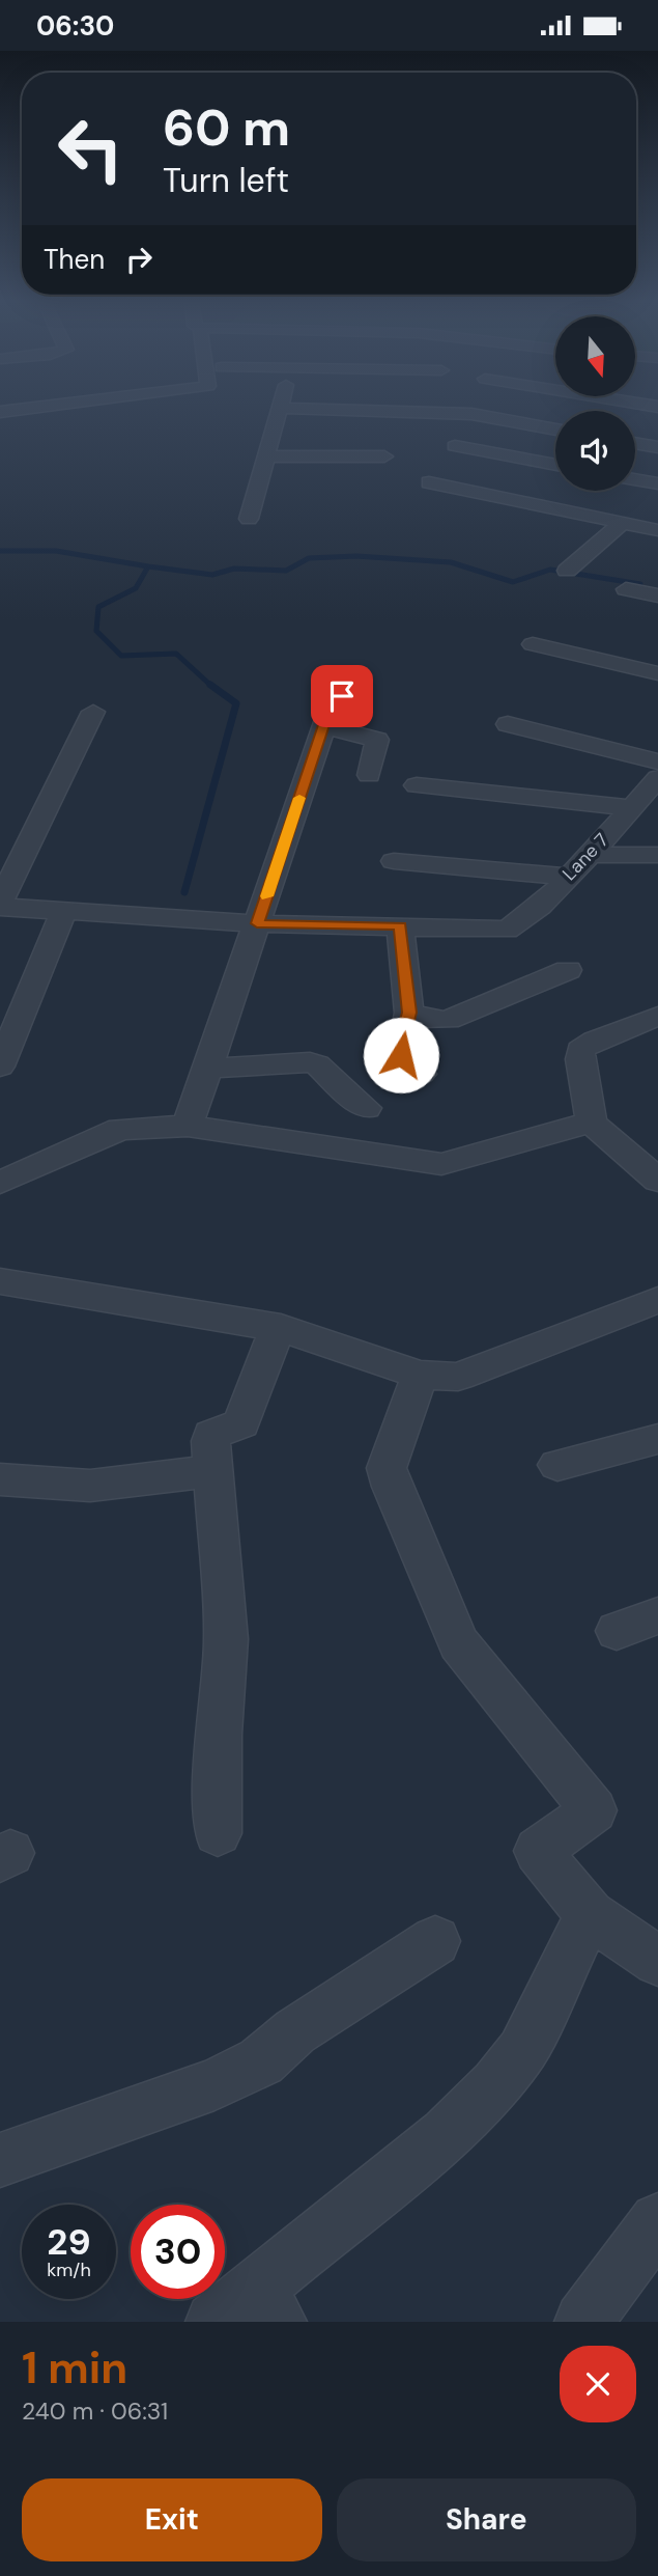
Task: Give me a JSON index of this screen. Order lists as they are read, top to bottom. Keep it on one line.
{"streets":{"street":["Lane 7"]},"north":"bottom","page":{"status":"06:30","turn":["60 m","Turn left"],"then":"Then","speed":"29 km/h","limit":"30","heading":["1 min","240 m · 06:31"],"buttons":["Exit","Share"]}}
